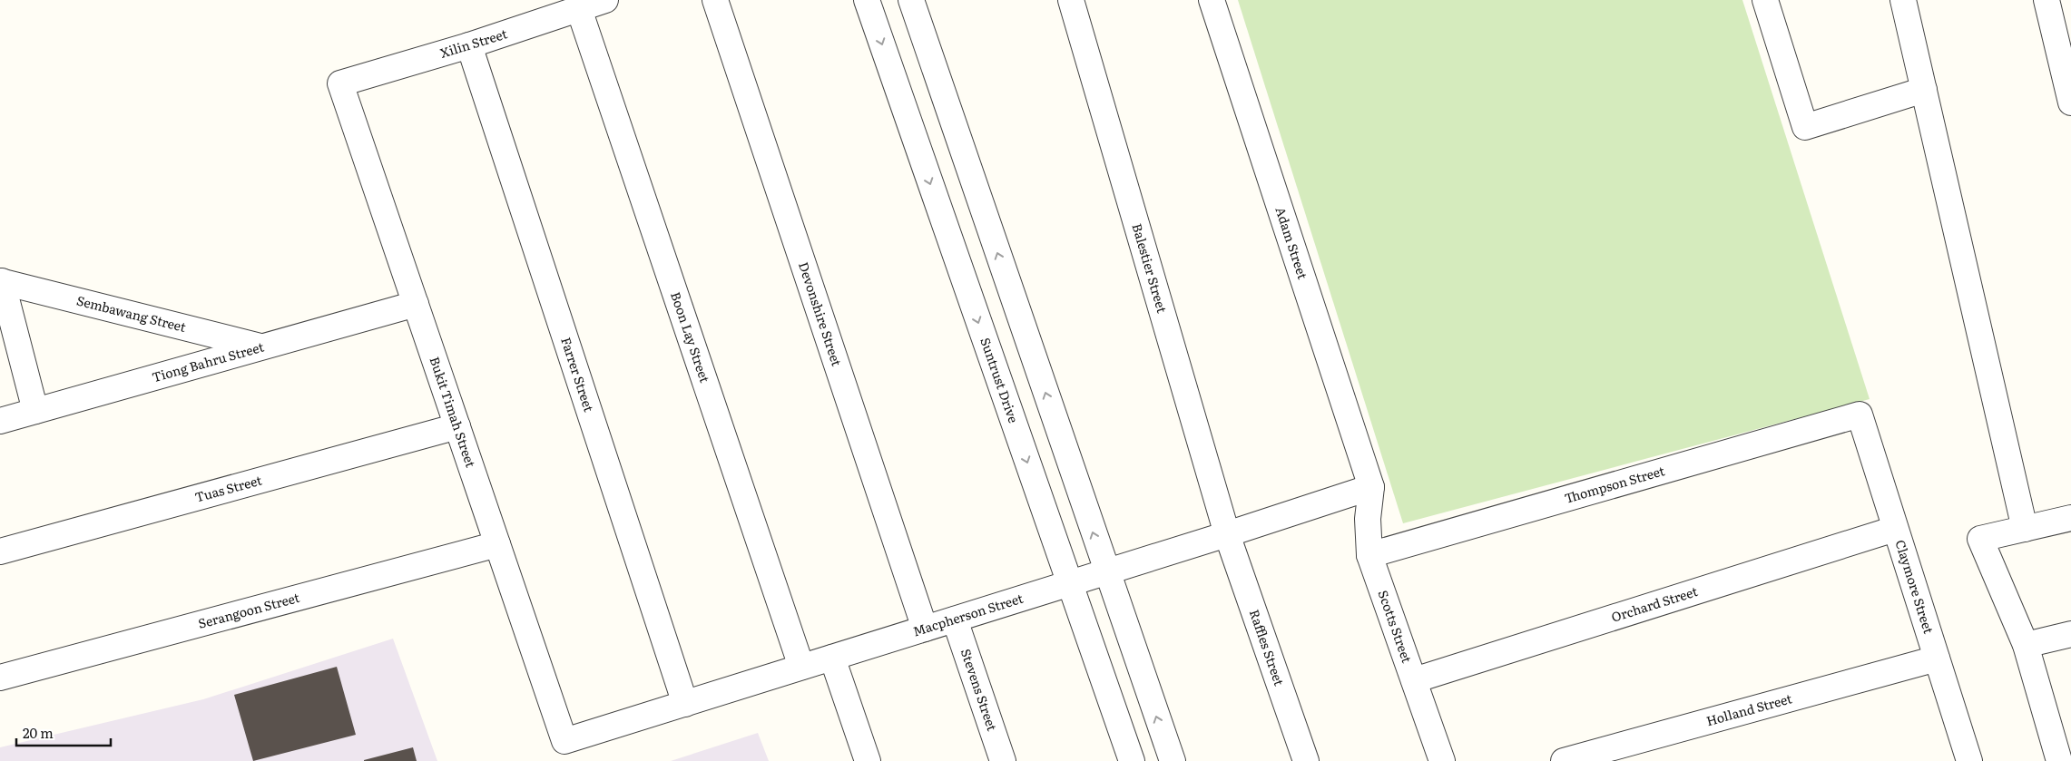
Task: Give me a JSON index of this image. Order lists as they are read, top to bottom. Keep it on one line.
{"streets":{"street":["Xilin Street","Adam Street","Balestier Street","Sembawang Street","Devonshire Street","Boon Lay Street","Tiong Bahru Street","Farrer Street","Suntrust Drive","Bukit Timah Street","Thompson Street","Tuas Street","Claymore Street","Orchard Street","Serangoon Street","Macpherson Street","Scotts Street","Raffles Street","Stevens Street","Holland Street"]},"crossings":[["Xilin Street","Boon Lay Street"],["Xilin Street","Farrer Street"],["Xilin Street","Bukit Timah Street"],["Adam Street","Macpherson Street"],["Adam Street","Scotts Street"],["Balestier Street","Macpherson Street"],["Balestier Street","Raffles Street"],["Sembawang Street","Tiong Bahru Street"],["Devonshire Street","Macpherson Street"],["Boon Lay Street","Macpherson Street"],["Tiong Bahru Street","Bukit Timah Street"],["Farrer Street","Macpherson Street"],["Suntrust Drive","Macpherson Street"],["Bukit Timah Street","Tuas Street"],["Bukit Timah Street","Serangoon Street"],["Bukit Timah Street","Macpherson Street"],["Thompson Street","Claymore Street"],["Thompson Street","Scotts Street"],["Claymore Street","Orchard Street"],["Claymore Street","Holland Street"],["Orchard Street","Scotts Street"],["Macpherson Street","Scotts Street"],["Macpherson Street","Raffles Street"],["Macpherson Street","Stevens Street"]],"scale_bar":"20 m"}
